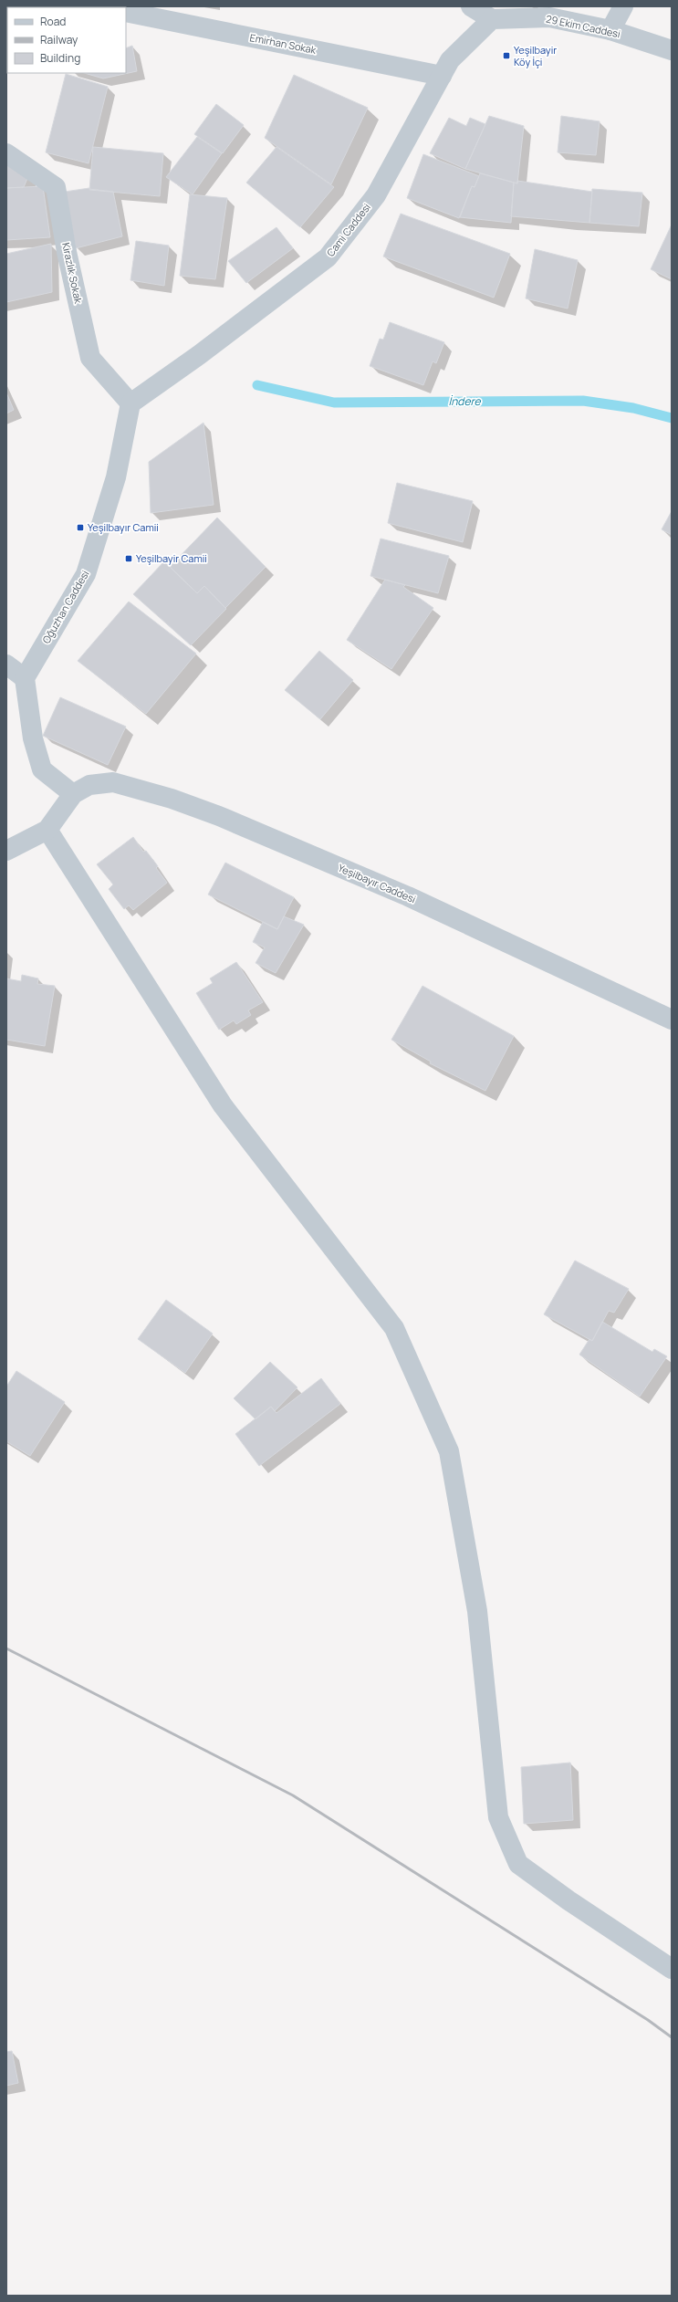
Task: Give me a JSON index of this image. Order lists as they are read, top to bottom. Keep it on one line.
{"streets":{"street":["29 Ekim Caddesi","Emirhan Sokak","Cami Caddesi","Kirazlık Sokak","Oğuzhan Caddesi","Yeşilbayır Caddesi"]},"crossings":[["29 Ekim Caddesi","Cami Caddesi"],["Emirhan Sokak","Cami Caddesi"],["Cami Caddesi","Kirazlık Sokak"],["Cami Caddesi","Oğuzhan Caddesi"],["Kirazlık Sokak","Oğuzhan Caddesi"]],"water":["İndere"],"places":{"transit":["Yeşilbayir Köy İçi","Yeşilbayır Camii","Yeşilbayir Camii"]},"legend":["Road","Railway","Building"]}
